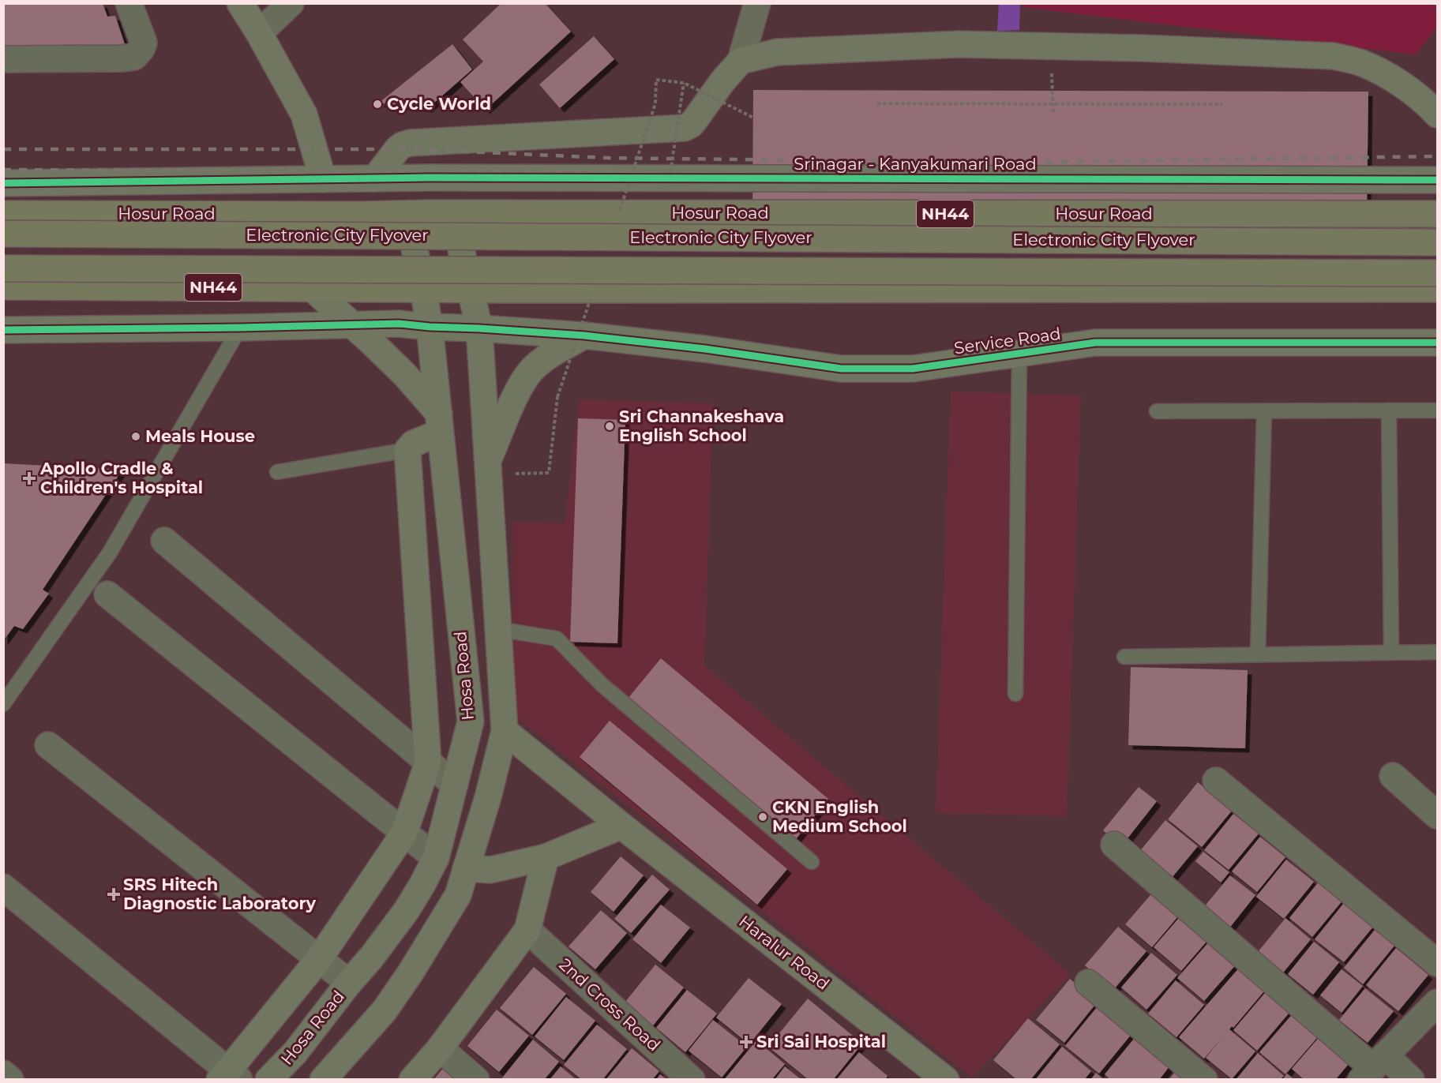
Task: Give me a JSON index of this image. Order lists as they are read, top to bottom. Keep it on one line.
{"streets":{"highway":["Hosur Road","NH44","Electronic City Flyover"],"street":["Srinagar - Kanyakumari Road","Service Road","Hosa Road","Haralur Road","2nd Cross Road"]},"crossings":[["Hosur Road","Hosa Road"],["NH44","Hosa Road"],["Service Road","Hosa Road"]],"places":{"other":["Cycle World","Sri Channakeshava English School","Meals House","CKN English Medium School"],"health":["Apollo Cradle & Children's Hospital","SRS Hitech Diagnostic Laboratory","Sri Sai Hospital"]}}
